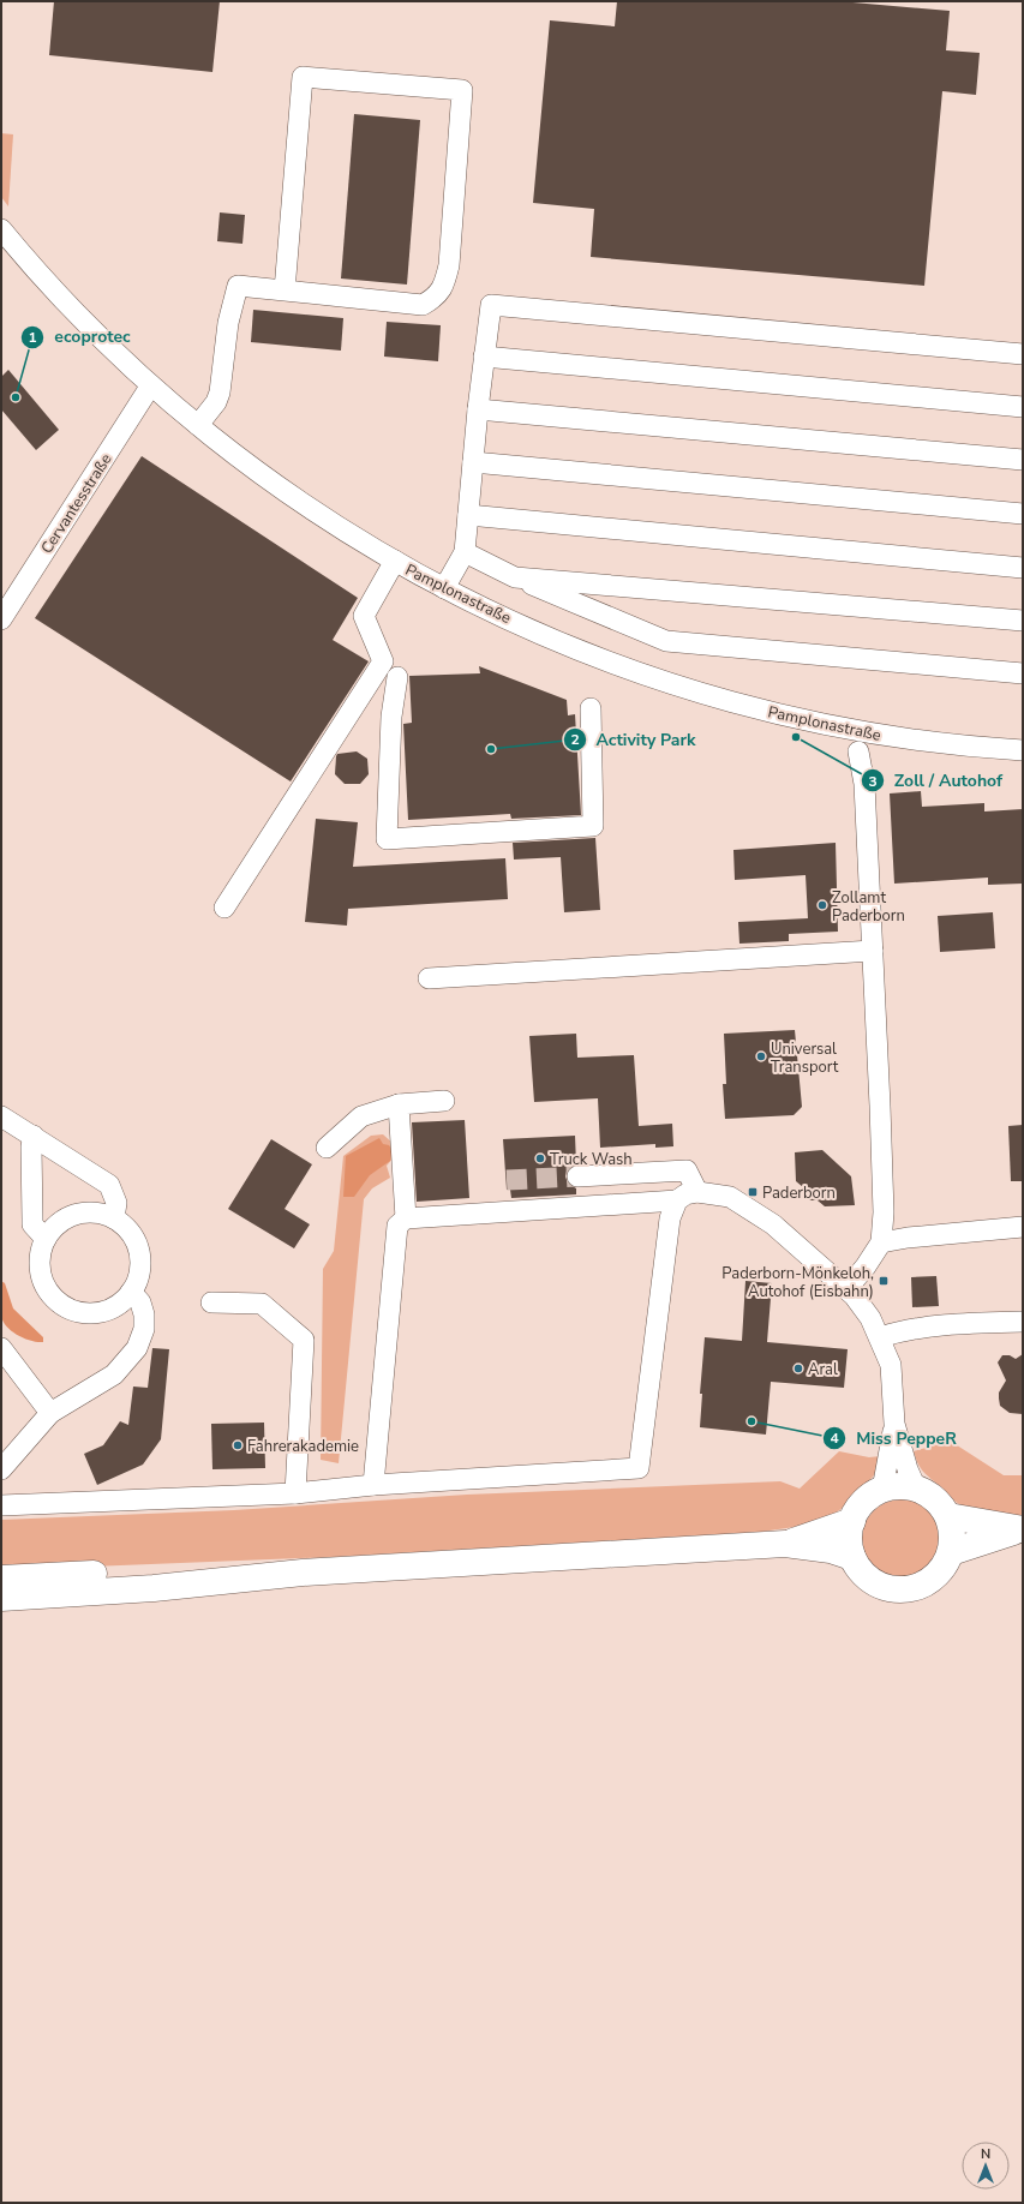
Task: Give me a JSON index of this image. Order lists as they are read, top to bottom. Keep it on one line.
{"streets":{"street":["Cervantesstraße","Pamplonastraße"]},"crossings":[["Cervantesstraße","Pamplonastraße"]],"places":{"other":["ecoprotec","Zoll / Autohof","Activity Park","Zollamt Paderborn","Universal Transport","Truck Wash","Aral","Miss PeppeR","Fahrerakademie"],"transit":["Paderborn","Paderborn-Mönkeloh, Autohof (Eisbahn)"]},"north":"top"}
